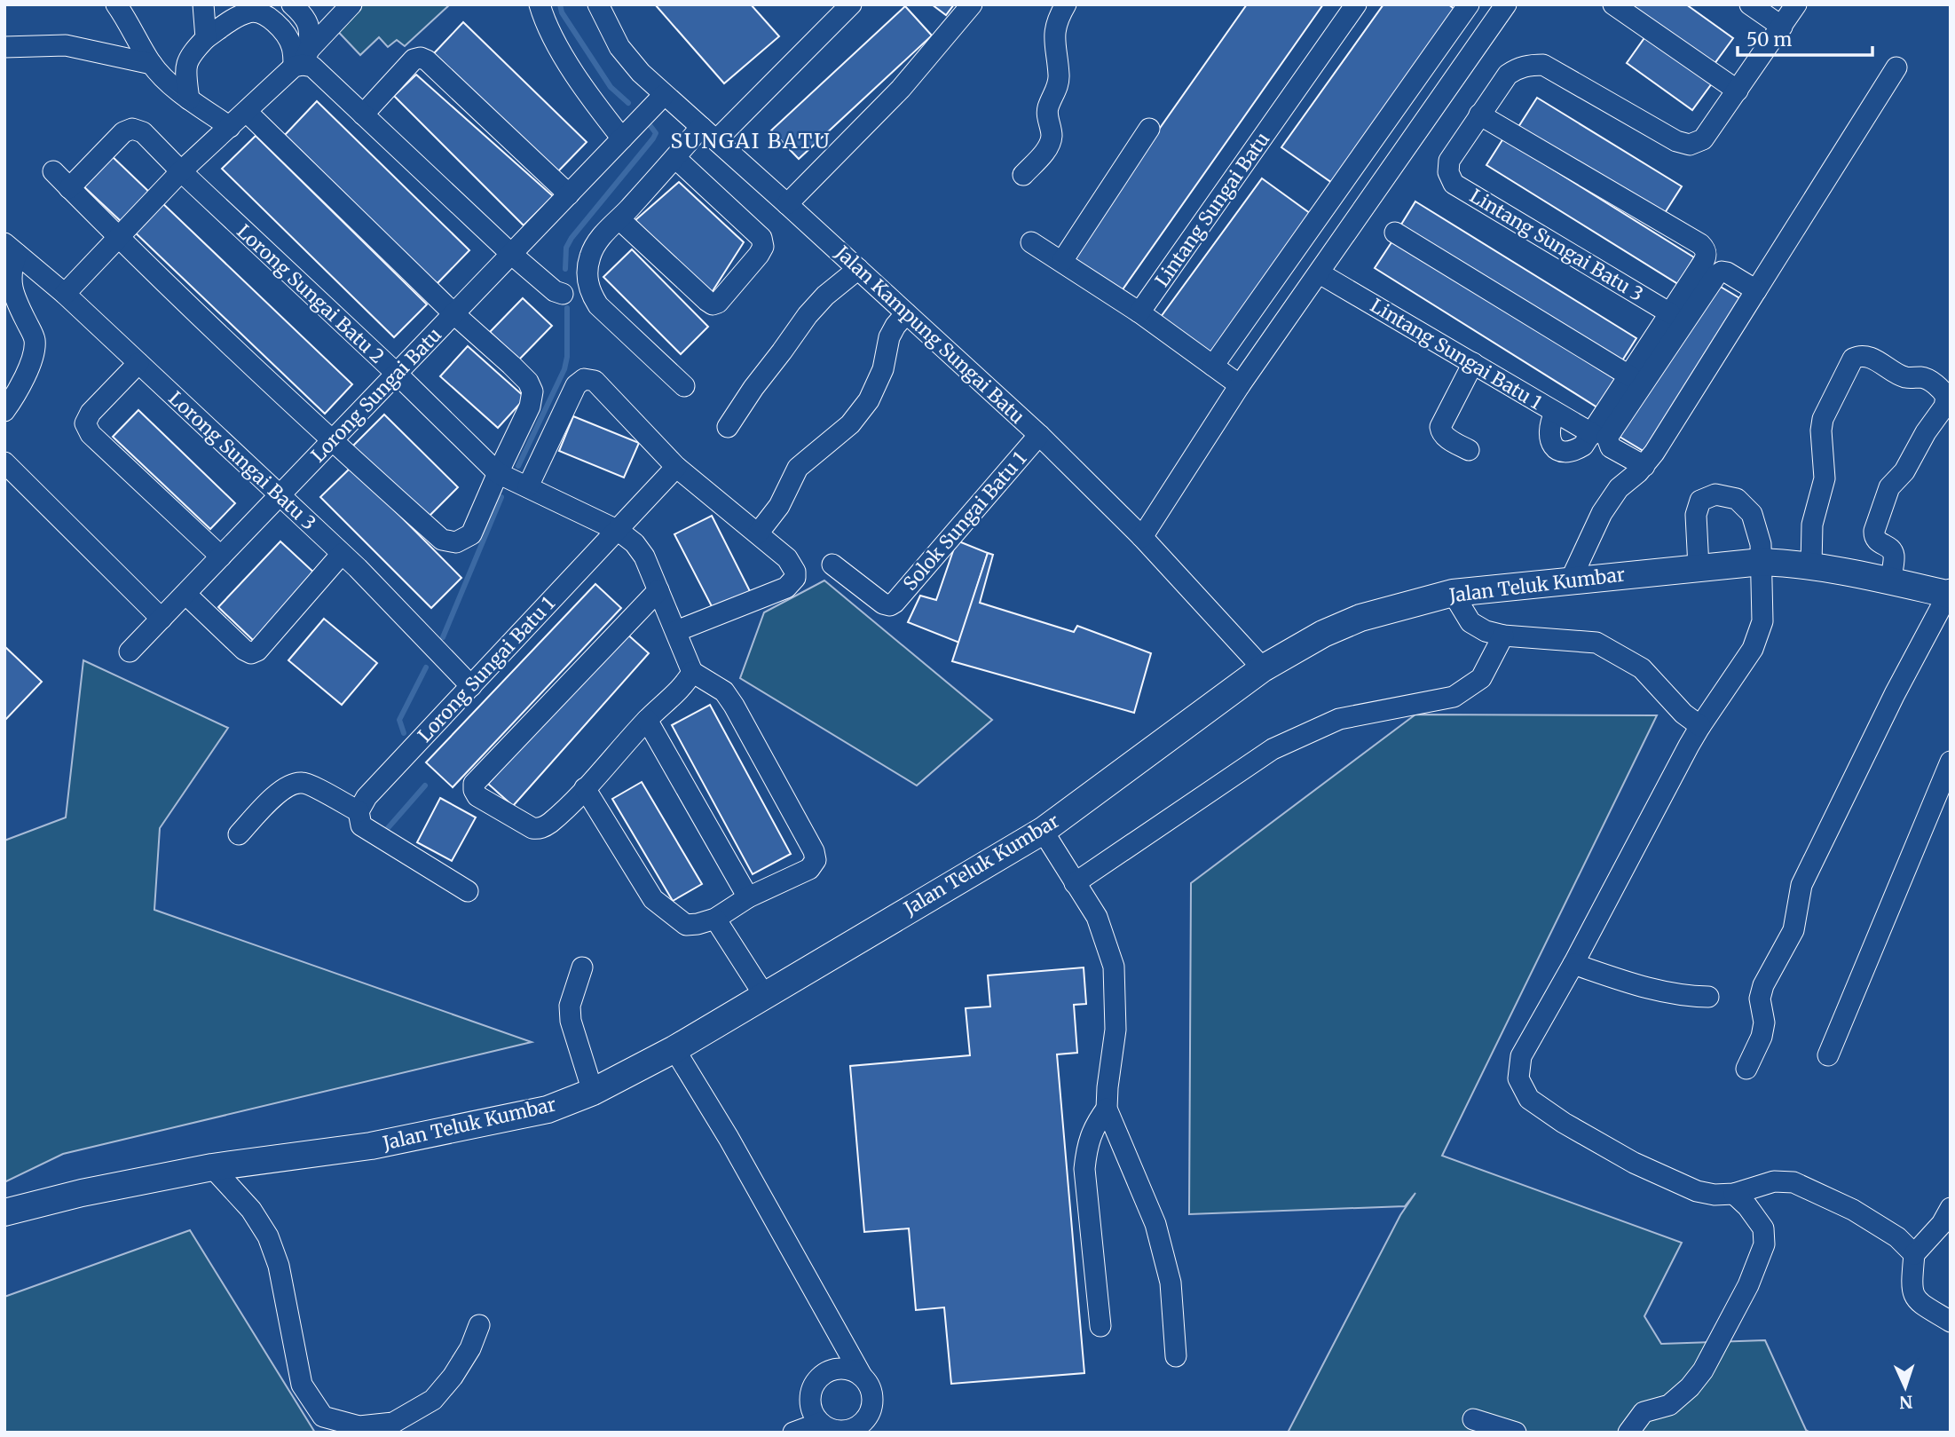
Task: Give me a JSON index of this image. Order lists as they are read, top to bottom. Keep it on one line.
{"streets":{"main road":["Jalan Teluk Kumbar"],"street":["Lintang Sungai Batu","Lintang Sungai Batu 3","Lorong Sungai Batu 2","Jalan Kampung Sungai Batu","Lintang Sungai Batu 1","Lorong Sungai Batu","Lorong Sungai Batu 3","Solok Sungai Batu 1","Lorong Sungai Batu 1"]},"crossings":[["Lorong Sungai Batu 2","Lorong Sungai Batu"],["Lorong Sungai Batu 2","Lorong Sungai Batu 1"],["Jalan Kampung Sungai Batu","Lorong Sungai Batu"],["Jalan Kampung Sungai Batu","Solok Sungai Batu 1"],["Jalan Kampung Sungai Batu","Jalan Teluk Kumbar"],["Lorong Sungai Batu","Lorong Sungai Batu 3"],["Lorong Sungai Batu 3","Lorong Sungai Batu 1"]],"districts":["SUNGAI BATU"],"scale_bar":"50 m","north":"bottom"}
